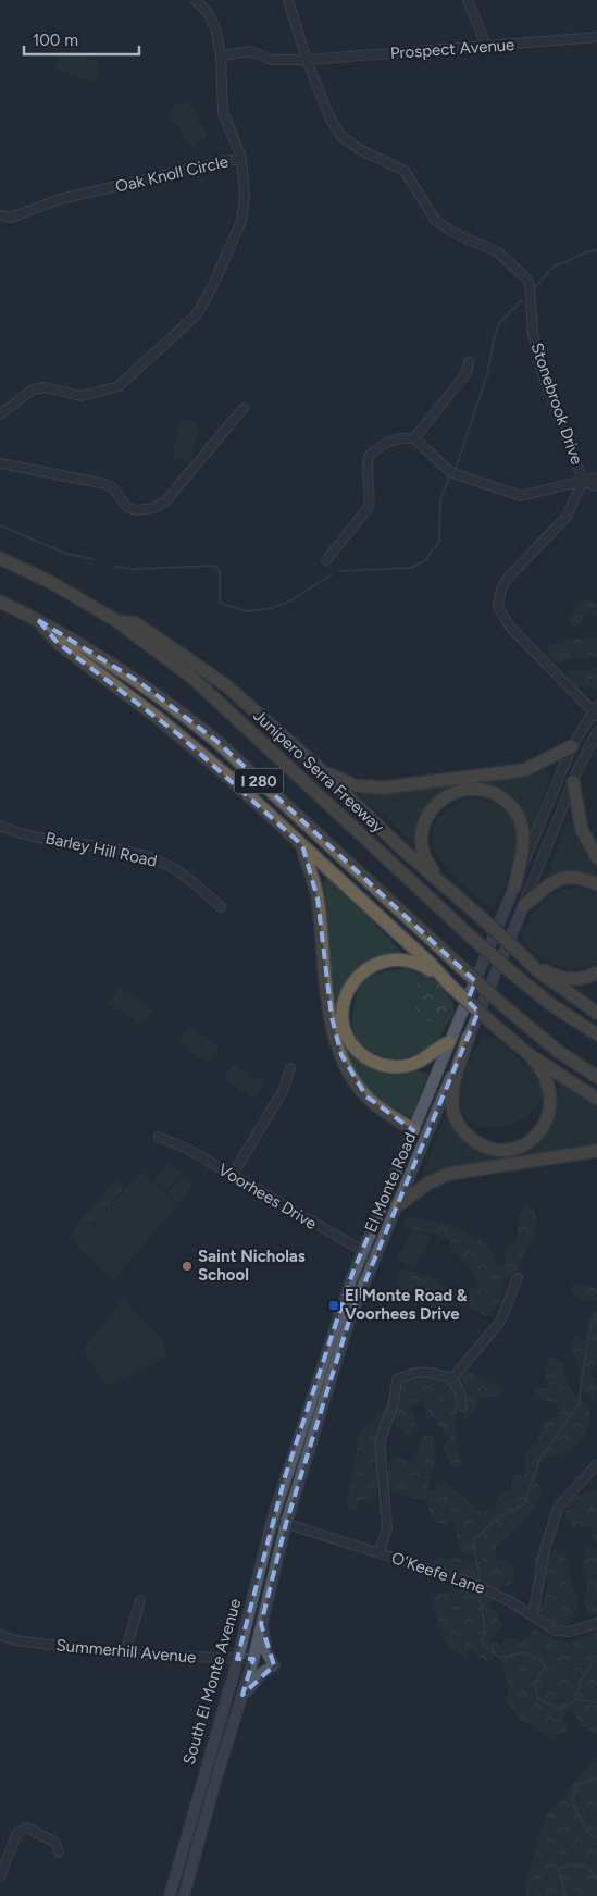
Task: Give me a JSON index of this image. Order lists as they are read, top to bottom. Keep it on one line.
{"streets":{"highway":["Junipero Serra Freeway","I 280"],"main road":["El Monte Road","South El Monte Avenue"],"street":["Prospect Avenue","Oak Knoll Circle","Stonebrook Drive","Barley Hill Road","Voorhees Drive","O'Keefe Lane","Summerhill Avenue"]},"crossings":[["Prospect Avenue","Stonebrook Drive"],["Stonebrook Drive","El Monte Road"],["El Monte Road","Voorhees Drive"],["El Monte Road","O'Keefe Lane"],["El Monte Road","Summerhill Avenue"],["El Monte Road","South El Monte Avenue"],["O'Keefe Lane","South El Monte Avenue"],["Summerhill Avenue","South El Monte Avenue"]],"places":{"other":["Saint Nicholas School"],"transit":["El Monte Road & Voorhees Drive"]},"scale_bar":"100 m"}
